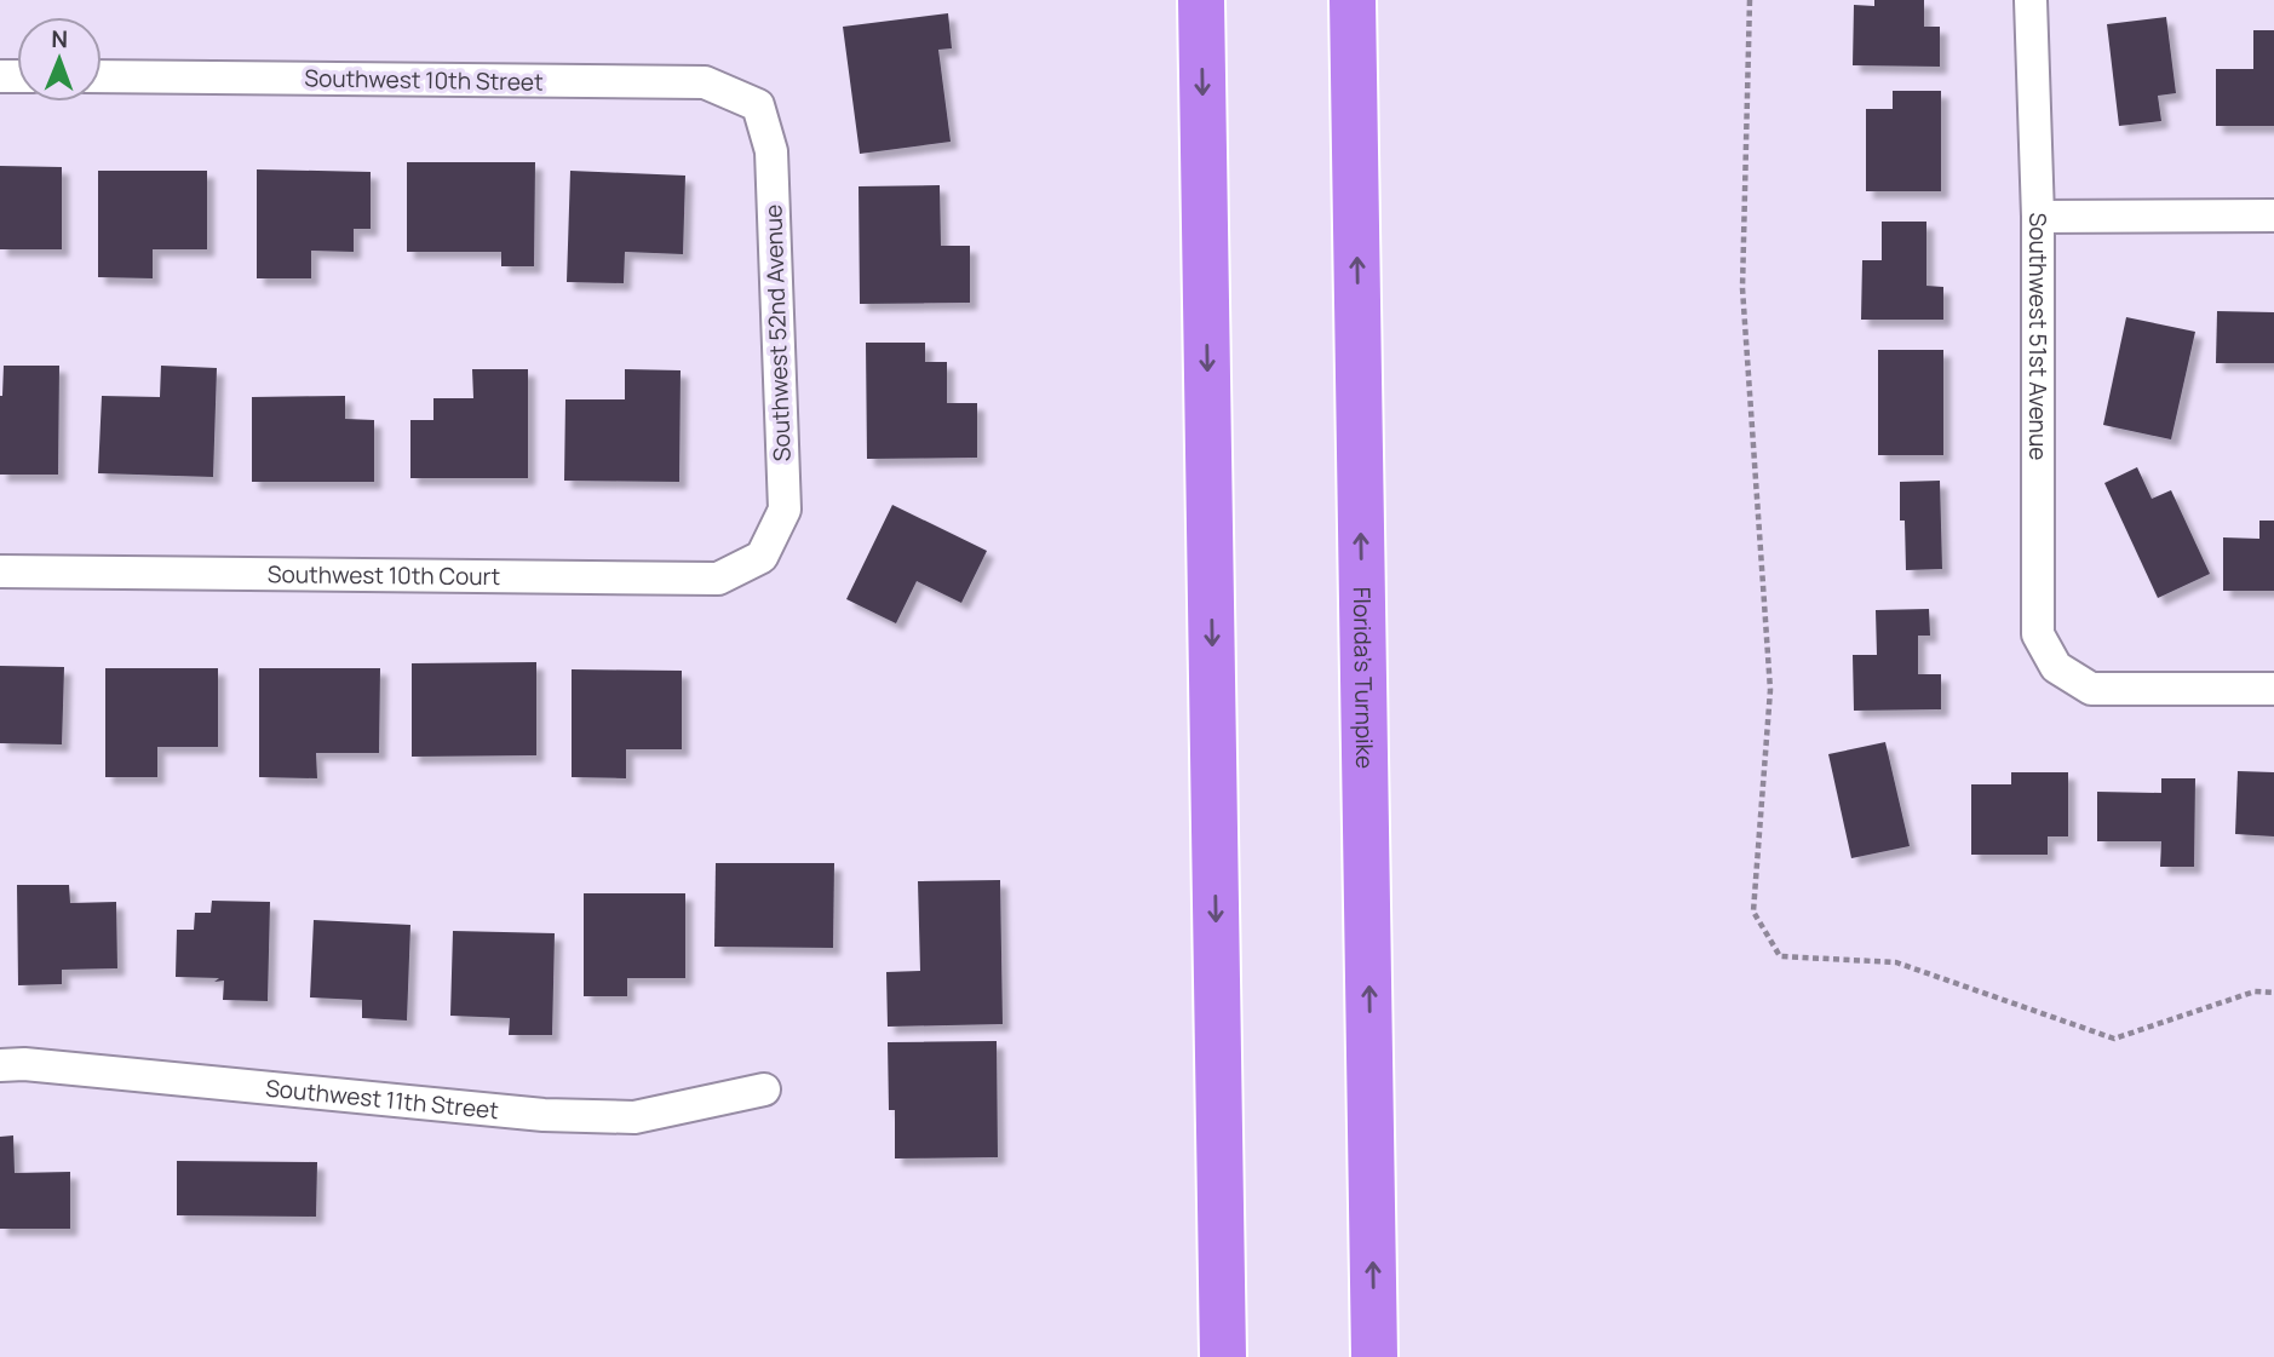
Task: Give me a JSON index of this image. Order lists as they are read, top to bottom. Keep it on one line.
{"streets":{"highway":["Florida's Turnpike"],"street":["Southwest 10th Street","Southwest 52nd Avenue","Southwest 51st Avenue","Southwest 10th Court","Southwest 11th Street"]},"crossings":[["Southwest 10th Street","Southwest 52nd Avenue"],["Southwest 52nd Avenue","Southwest 10th Court"]],"north":"top"}
